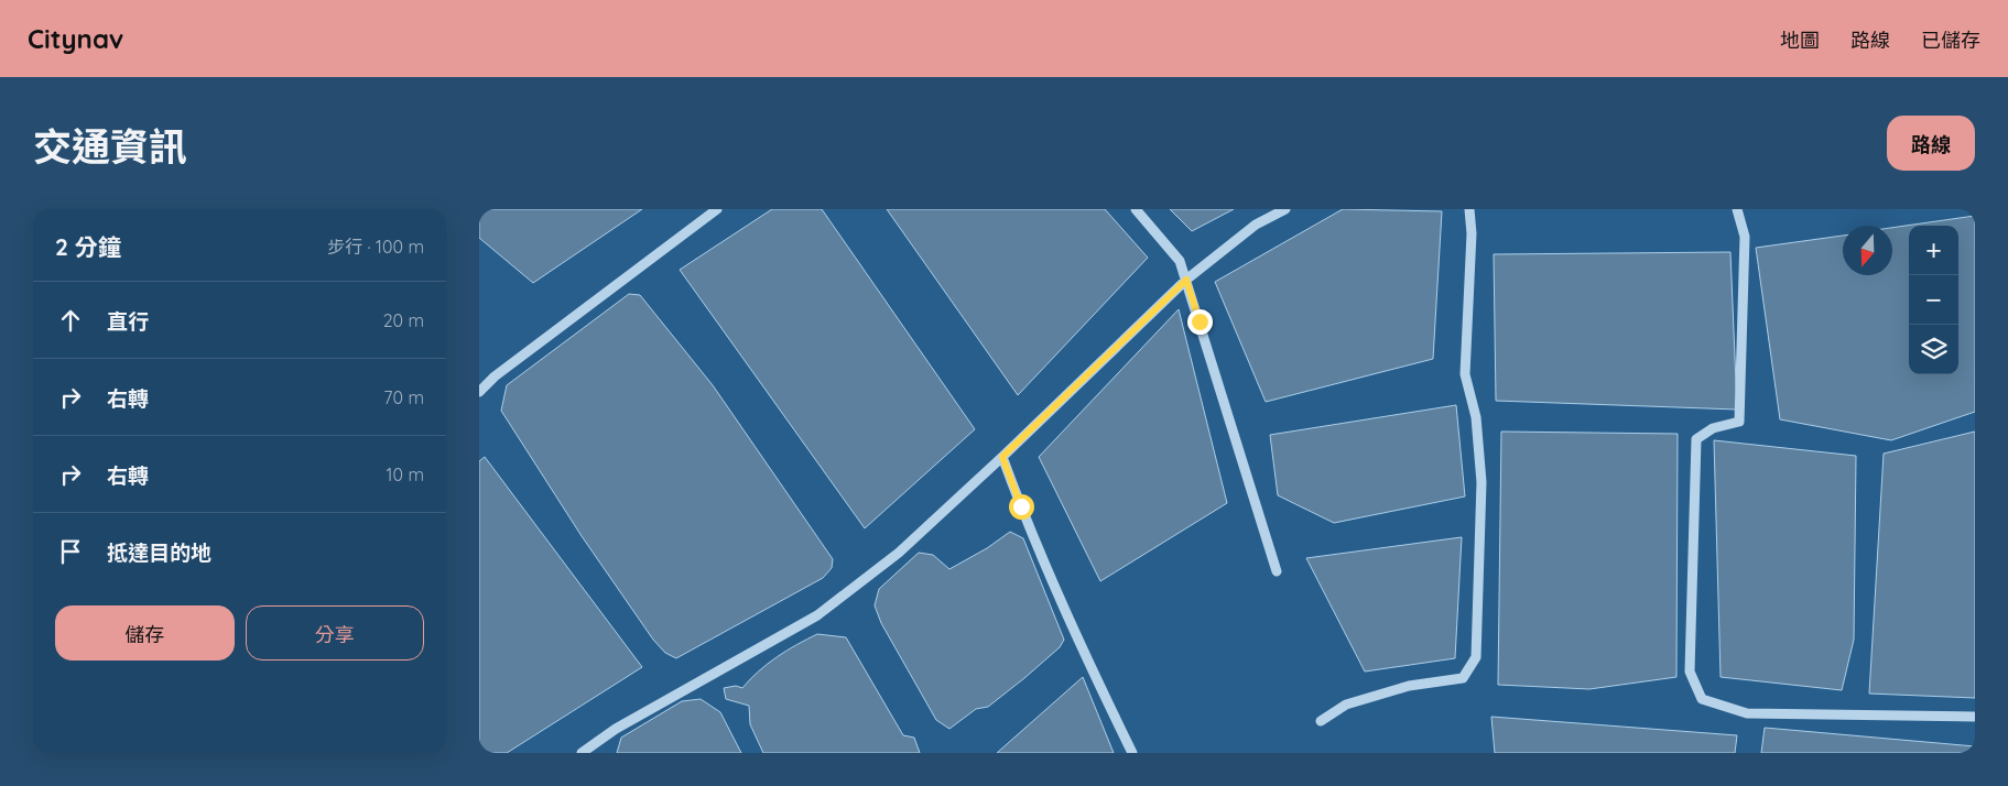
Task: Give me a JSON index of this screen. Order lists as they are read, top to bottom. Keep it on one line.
{"north":"bottom","page":{"header":"Citynav","nav":["地圖","路線","已儲存"],"title":"交通資訊","buttons":["路線",["儲存","分享"]],"heading":["2 分鐘","步行 · 100 m"],"map_buttons":["+","−"],"list":[["直行","20 m"],["右轉","70 m"],["右轉","10 m"],"抵達目的地"]}}
